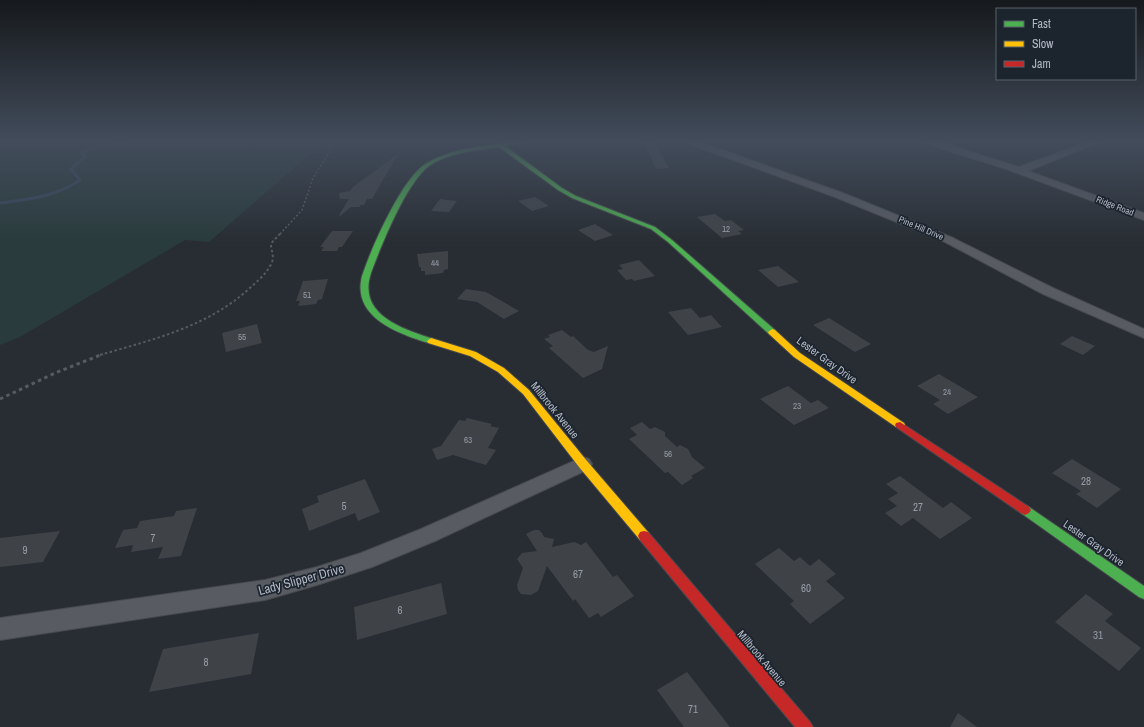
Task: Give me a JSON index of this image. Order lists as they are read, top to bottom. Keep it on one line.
{"streets":{"street":["Ridge Road","Pine Hill Drive","Lester Gray Drive","Millbrook Avenue","Lady Slipper Drive"]},"crossings":[["Millbrook Avenue","Lady Slipper Drive"]],"house_numbers":["12","44","51","55","24","23","63","56","28","5","27","7","9","67","60","6","31","8","71"],"legend":["Fast","Slow","Jam"]}
